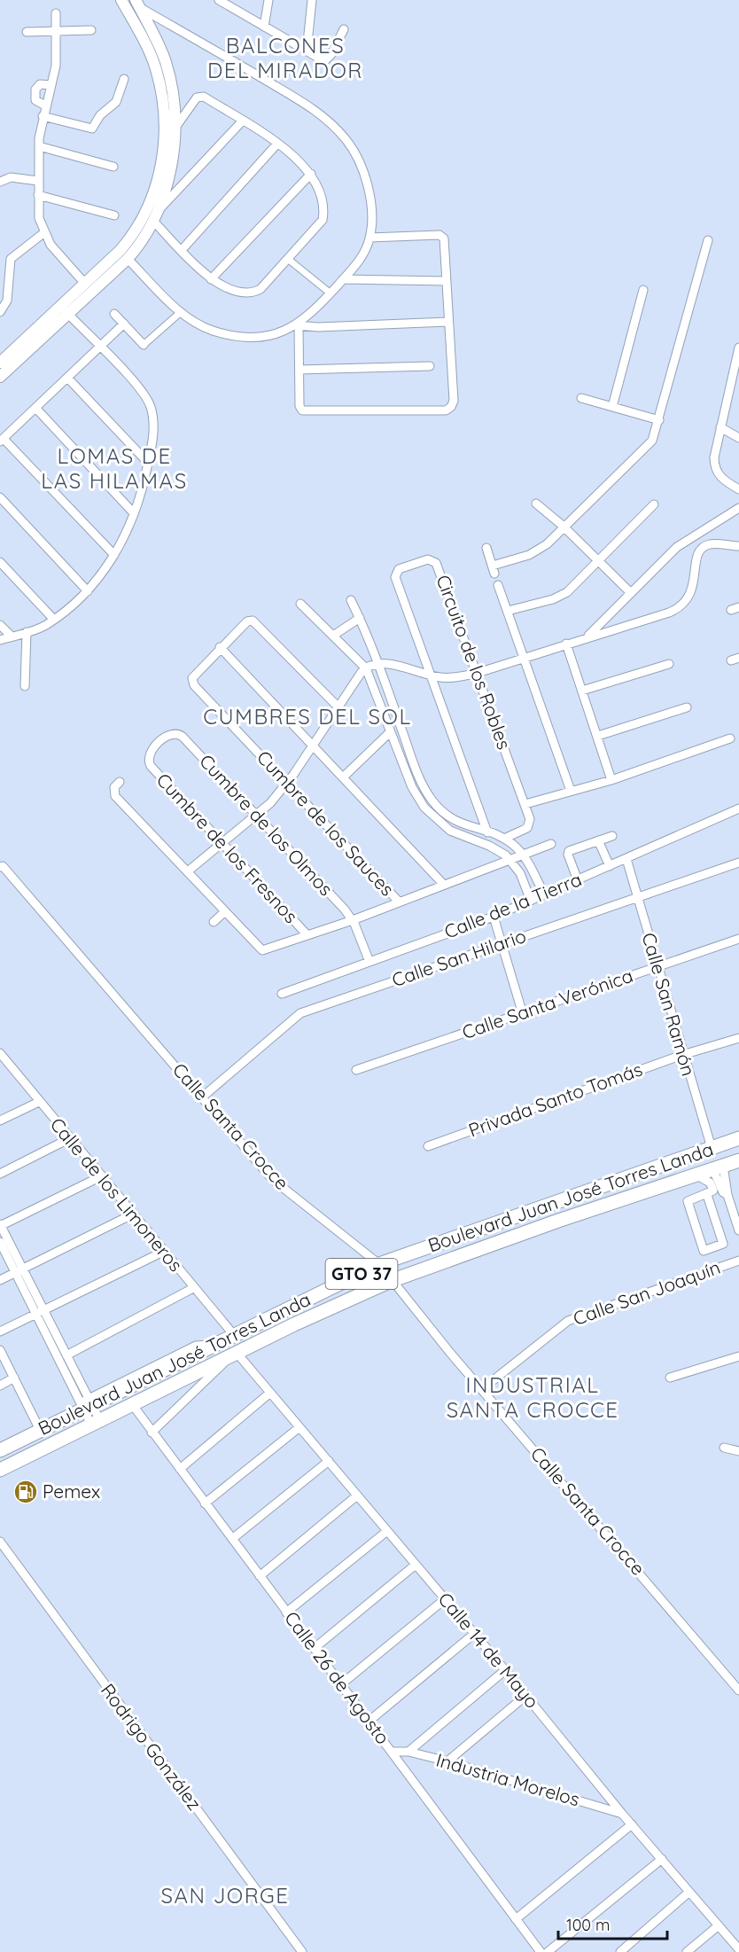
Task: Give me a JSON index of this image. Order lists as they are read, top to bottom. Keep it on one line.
{"streets":{"main road":["Boulevard Juan José Torres Landa","GTO 37"],"street":["Circuito de los Robles","Cumbre de los Sauces","Cumbre de los Olmos","Cumbre de los Fresnos","Calle de la Tierra","Calle San Hilario","Calle Santa Verónica","Calle San Ramón","Privada Santo Tomás","Calle Santa Crocce","Calle de los Limoneros","Calle San Joaquín","Calle 14 de Mayo","Calle 26 de Agosto","Rodrigo González","Industria Morelos"]},"crossings":[["Cumbre de los Olmos","Cumbre de los Fresnos"],["Calle de la Tierra","Calle San Ramón"],["Calle San Hilario","Calle San Ramón"],["Calle San Hilario","Calle Santa Crocce"],["Calle Santa Verónica","Calle San Ramón"],["Calle San Ramón","Privada Santo Tomás"],["Calle San Ramón","Boulevard Juan José Torres Landa"],["Calle Santa Crocce","Boulevard Juan José Torres Landa"],["Calle Santa Crocce","Calle San Joaquín"],["Calle de los Limoneros","Boulevard Juan José Torres Landa"],["Boulevard Juan José Torres Landa","Calle 14 de Mayo"],["Boulevard Juan José Torres Landa","Calle 26 de Agosto"],["Calle 14 de Mayo","Industria Morelos"],["Calle 26 de Agosto","Industria Morelos"]],"districts":["BALCONES DEL MIRADOR","LOMAS DE LAS HILAMAS","CUMBRES DEL SOL","INDUSTRIAL SANTA CROCCE","SAN JORGE"],"places":{"fuel station":["Pemex"]},"scale_bar":"100 m"}
